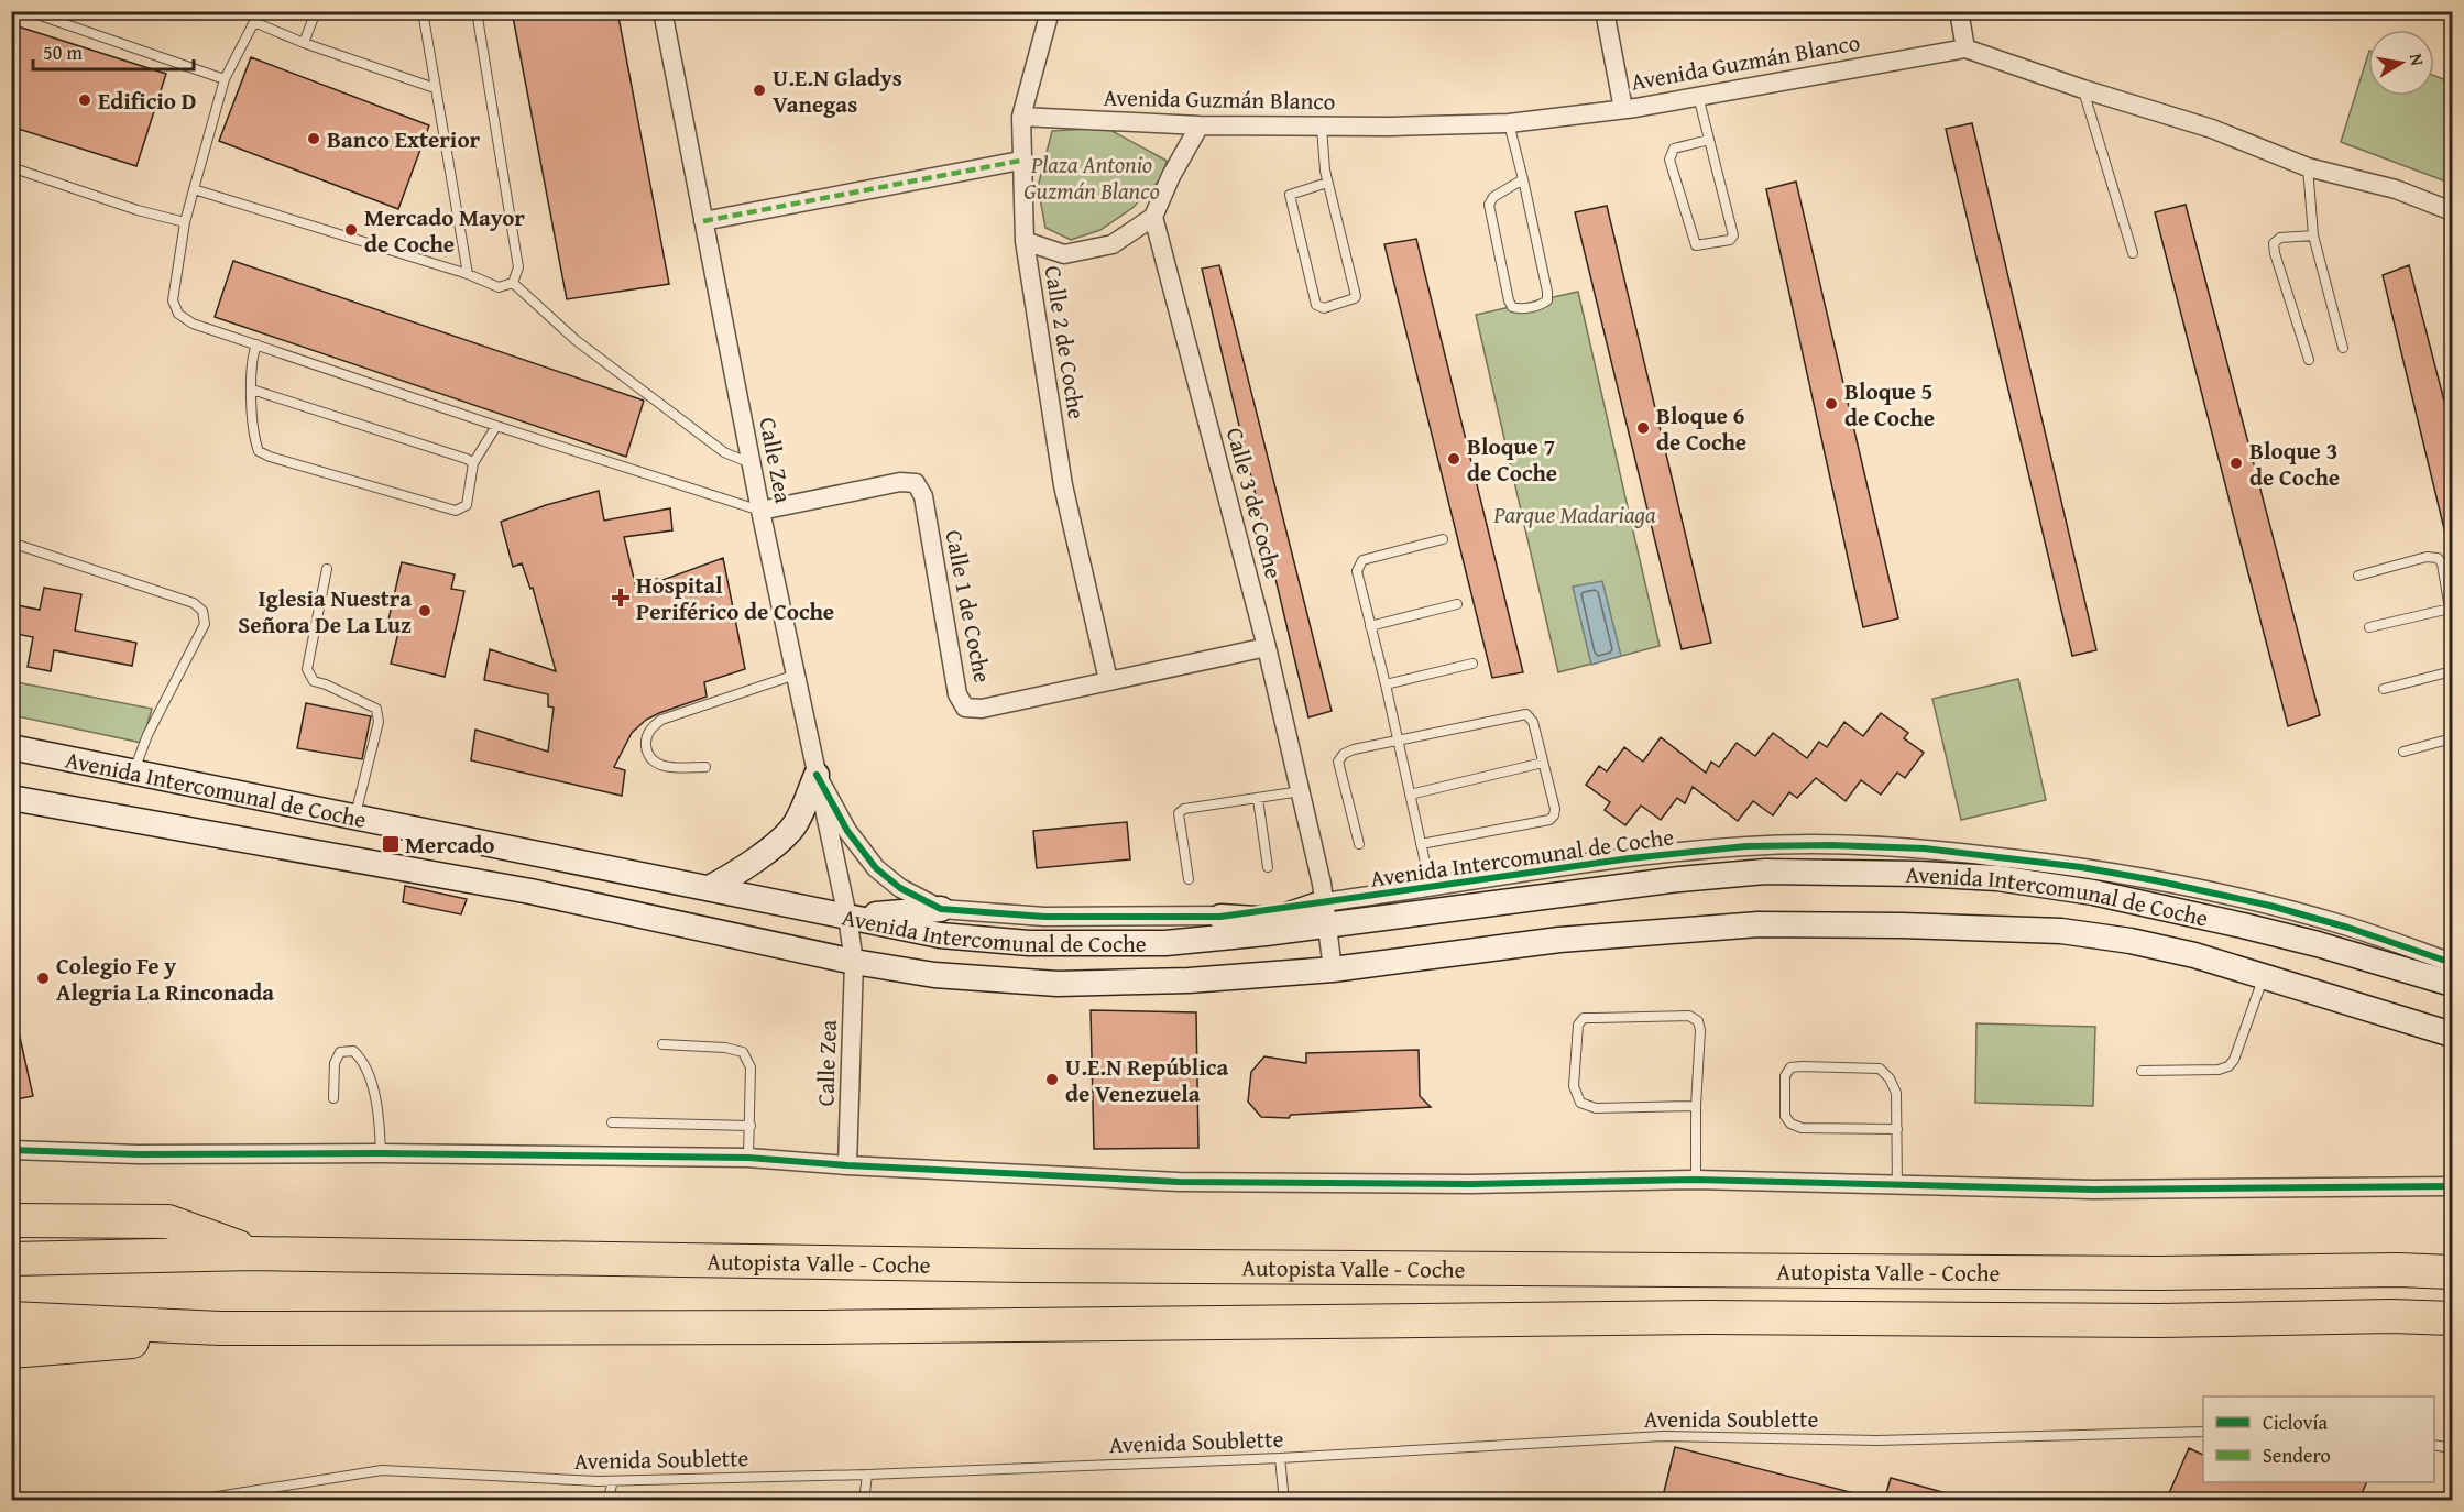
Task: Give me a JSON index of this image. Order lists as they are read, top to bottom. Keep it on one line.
{"streets":{"highway":["Autopista Valle - Coche"],"main road":["Avenida Intercomunal de Coche"],"street":["Avenida Guzmán Blanco","Calle 2 de Coche","Calle Zea","Calle 3 de Coche","Calle 1 de Coche"],"lane":["Avenida Soublette"]},"crossings":[["Avenida Guzmán Blanco","Calle 2 de Coche"],["Calle 2 de Coche","Calle 1 de Coche"],["Calle Zea","Calle 1 de Coche"],["Calle Zea","Avenida Intercomunal de Coche"],["Calle 3 de Coche","Calle 1 de Coche"],["Calle 3 de Coche","Avenida Intercomunal de Coche"]],"parks":["Plaza Antonio Guzmán Blanco","Parque Madariaga"],"places":{"other":["U.E.N Gladys Vanegas","Edificio D","Banco Exterior","Mercado Mayor de Coche","Bloque 5 de Coche","Bloque 6 de Coche","Bloque 7 de Coche","Bloque 3 de Coche","Iglesia Nuestra Señora De La Luz","Colegio Fe y Alegria La Rinconada","U.E.N República de Venezuela"],"health":["Hospital Periférico de Coche"],"transit":["Mercado"]},"legend":["Ciclovía","Sendero"],"scale_bar":"50 m","north":"right"}
